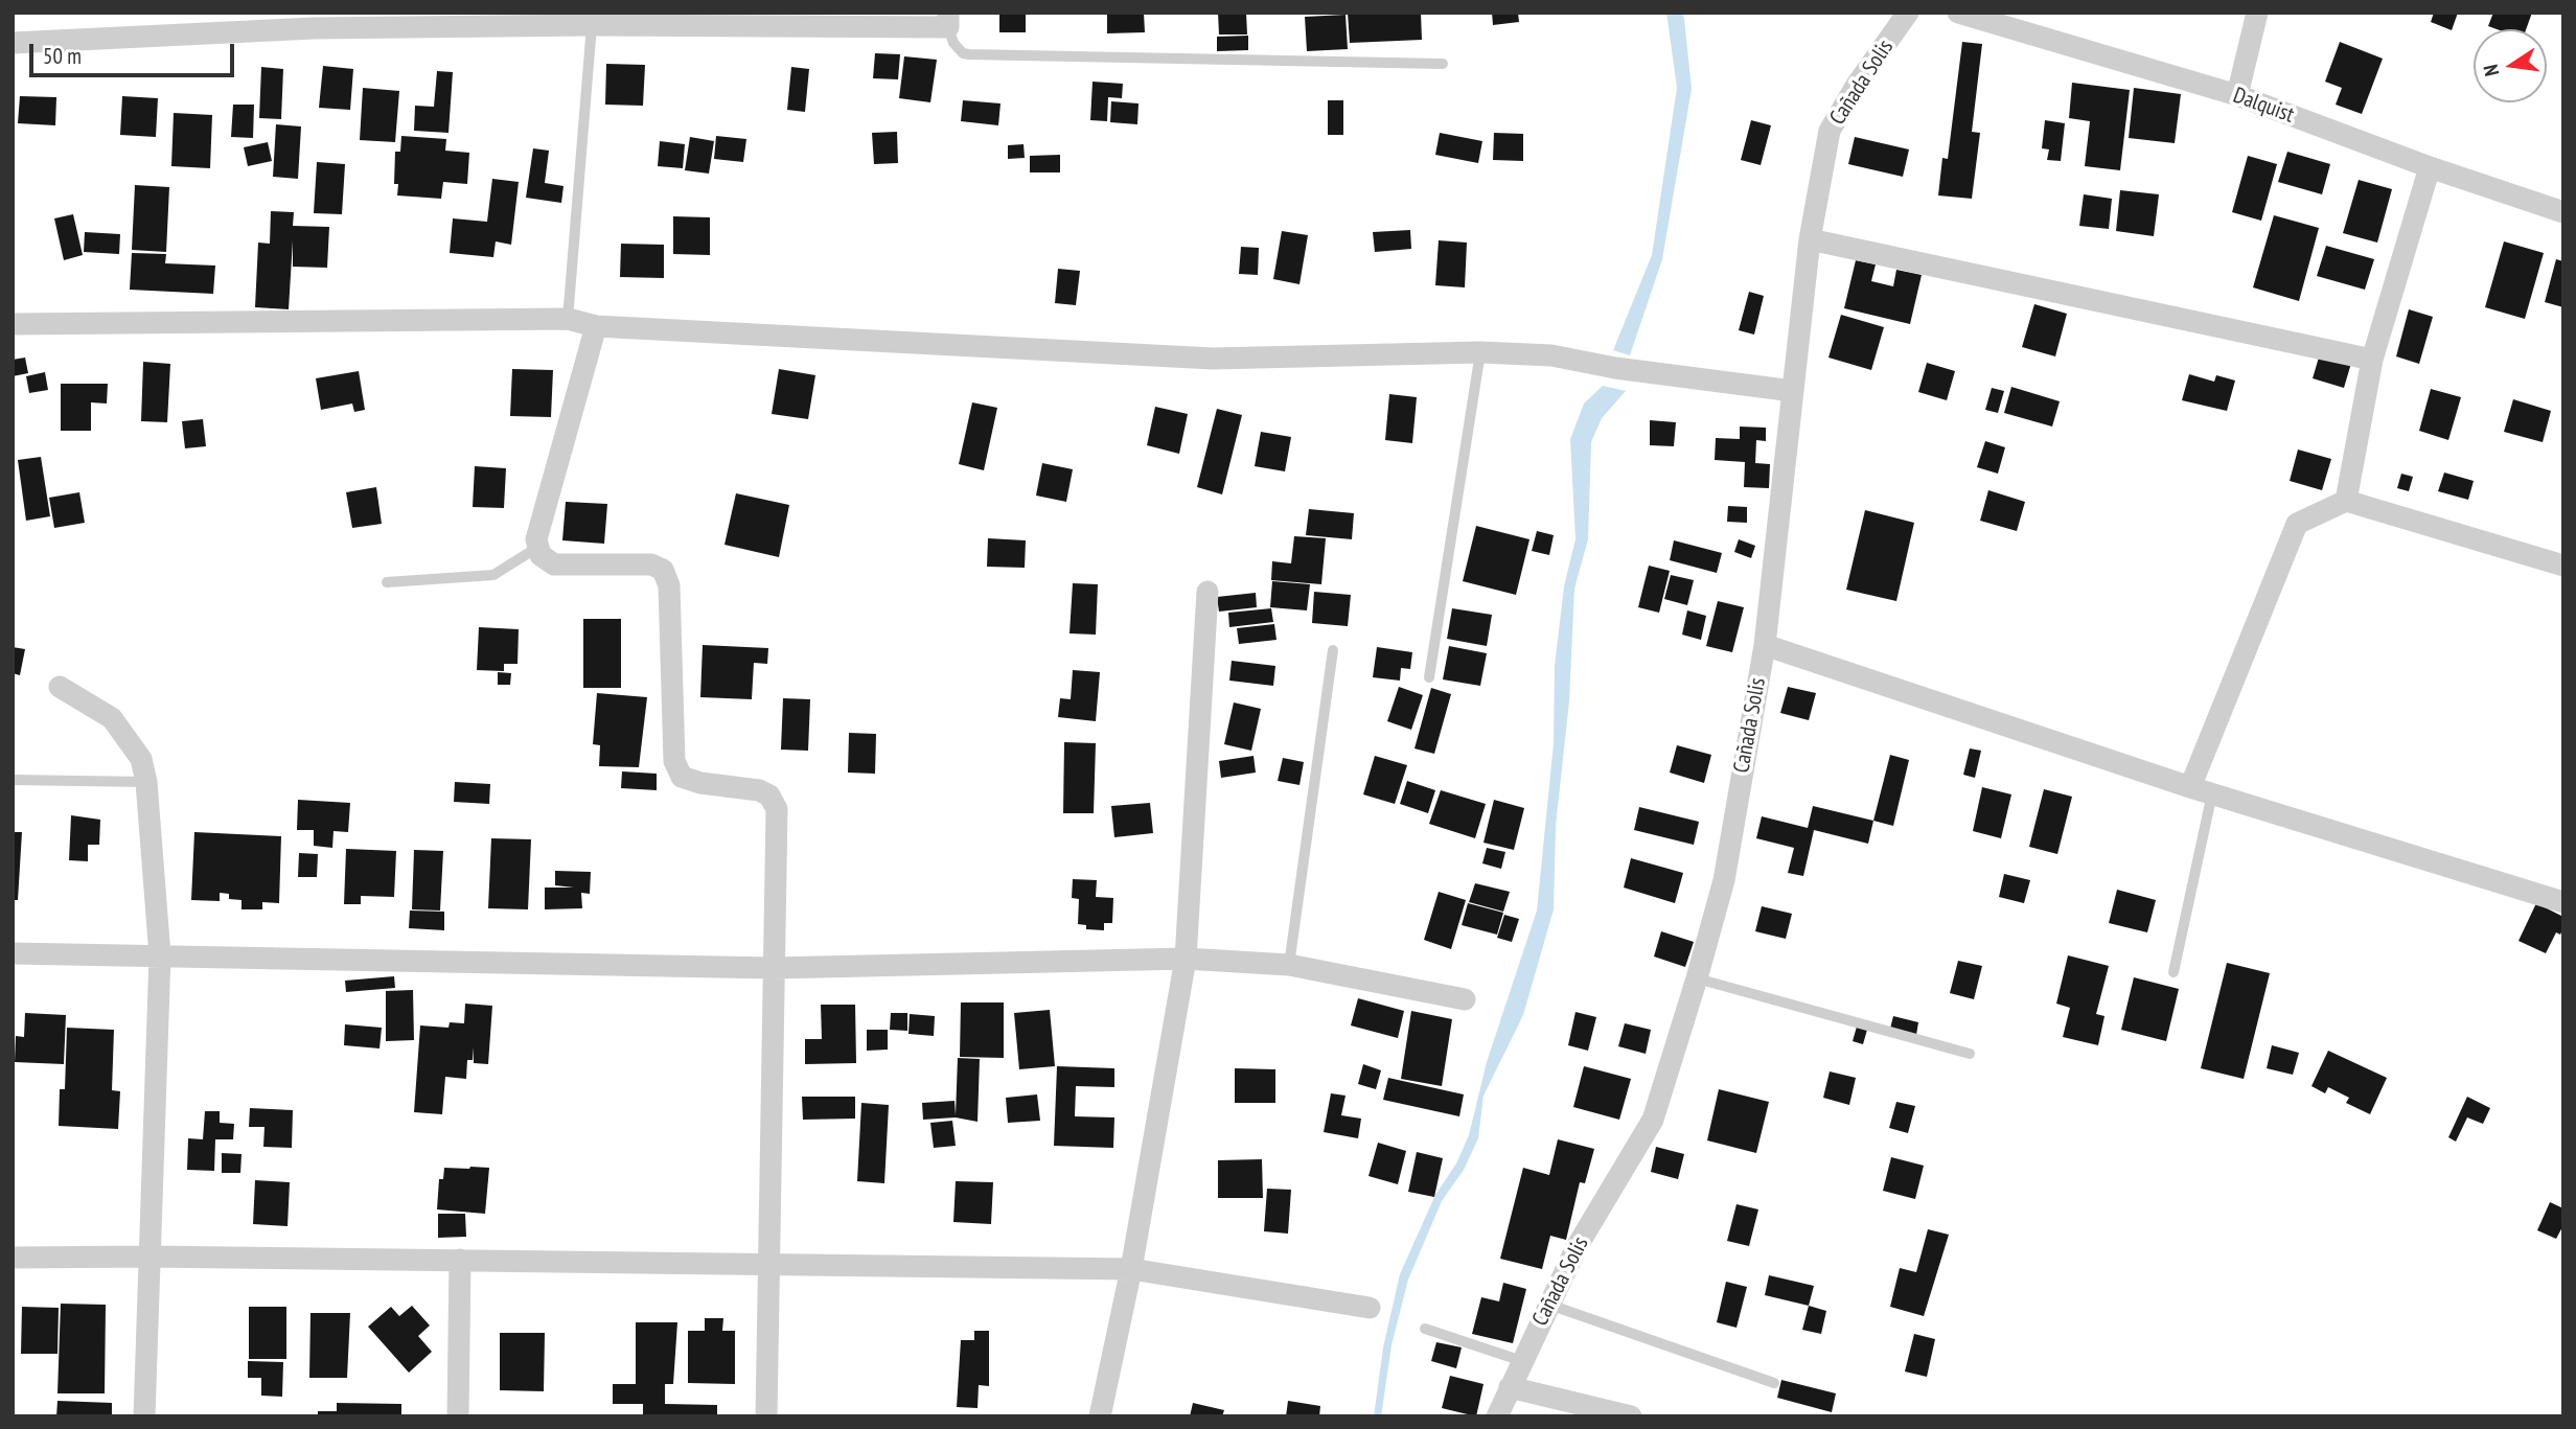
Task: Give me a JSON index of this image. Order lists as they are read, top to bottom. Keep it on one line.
{"streets":{"street":["Cañada Solis","Dalquist"]},"scale_bar":"50 m","north":"left"}
